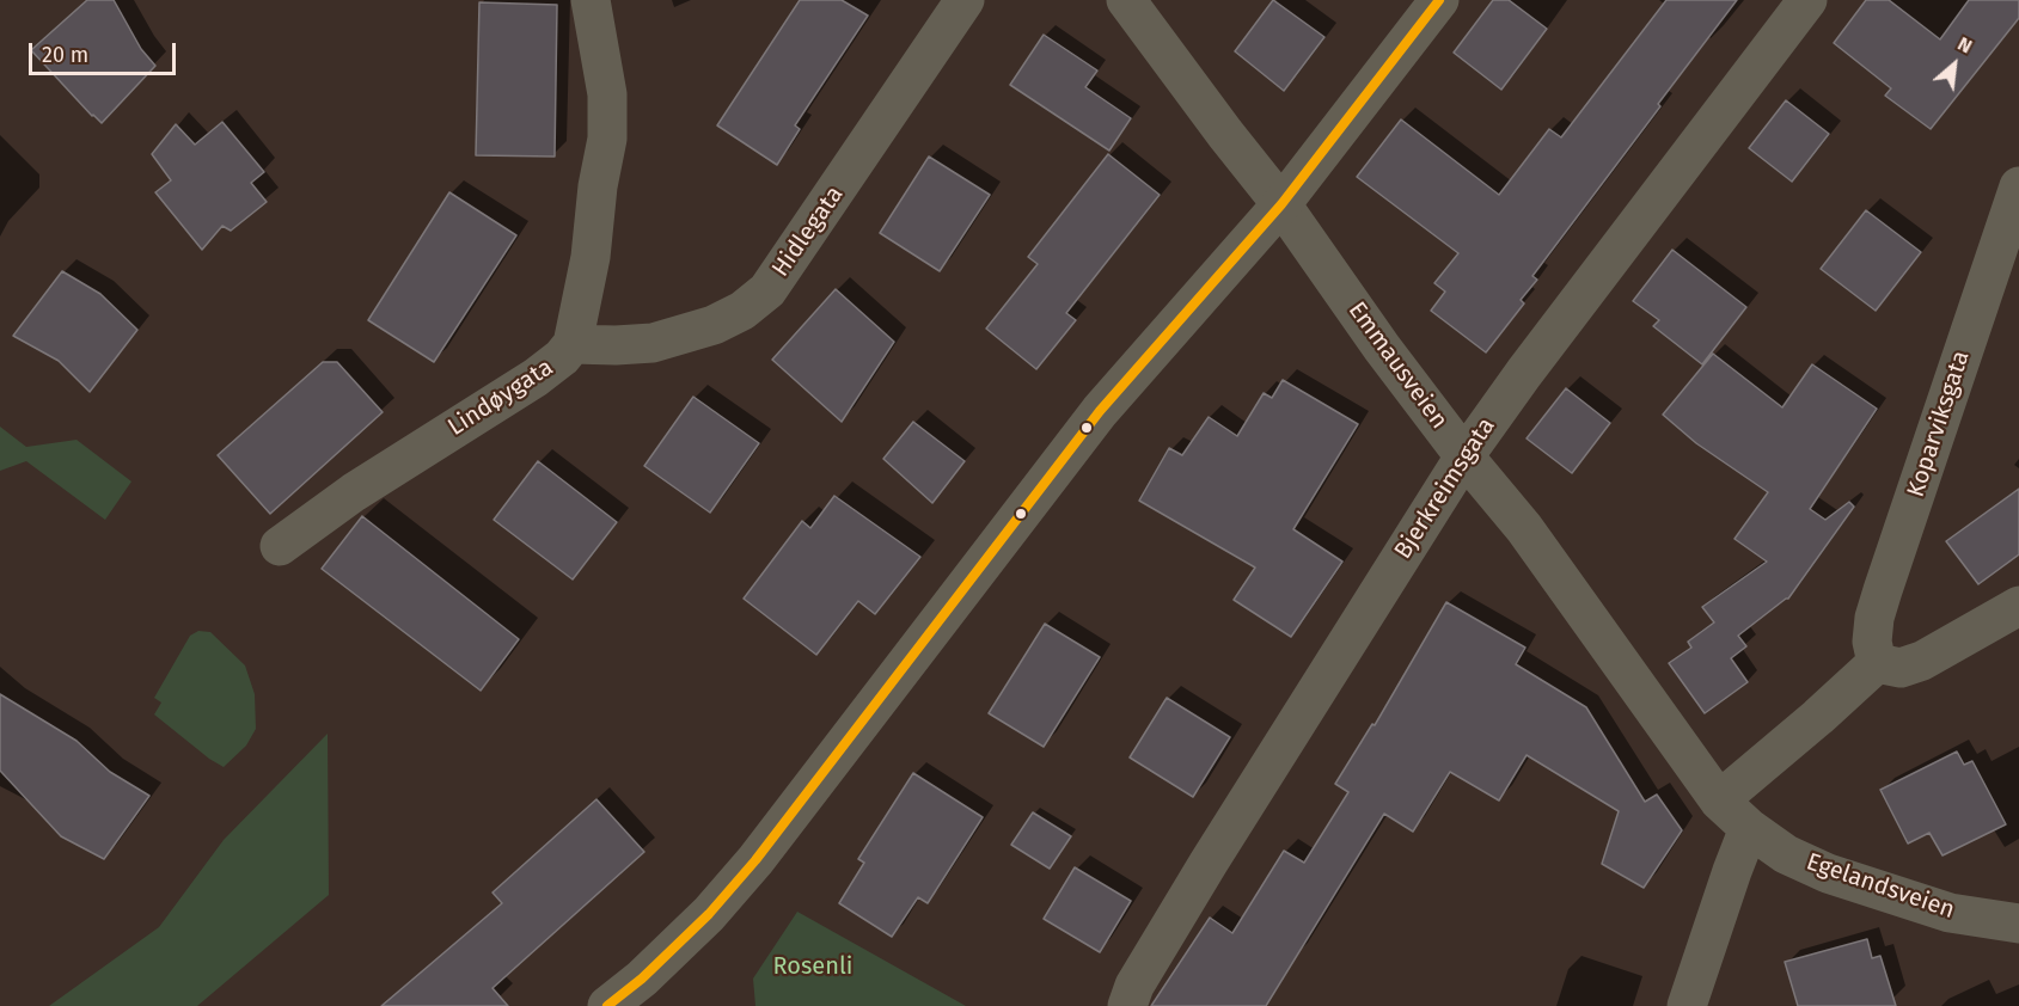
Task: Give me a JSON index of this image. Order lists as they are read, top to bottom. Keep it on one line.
{"streets":{"street":["Hidlegata","Emmausveien","Lindøygata","Koparviksgata","Bjerkreimsgata","Egelandsveien"]},"crossings":[["Hidlegata","Lindøygata"],["Emmausveien","Bjerkreimsgata"],["Emmausveien","Egelandsveien"]],"parks":["Rosenli"],"scale_bar":"20 m","north":"top right"}
